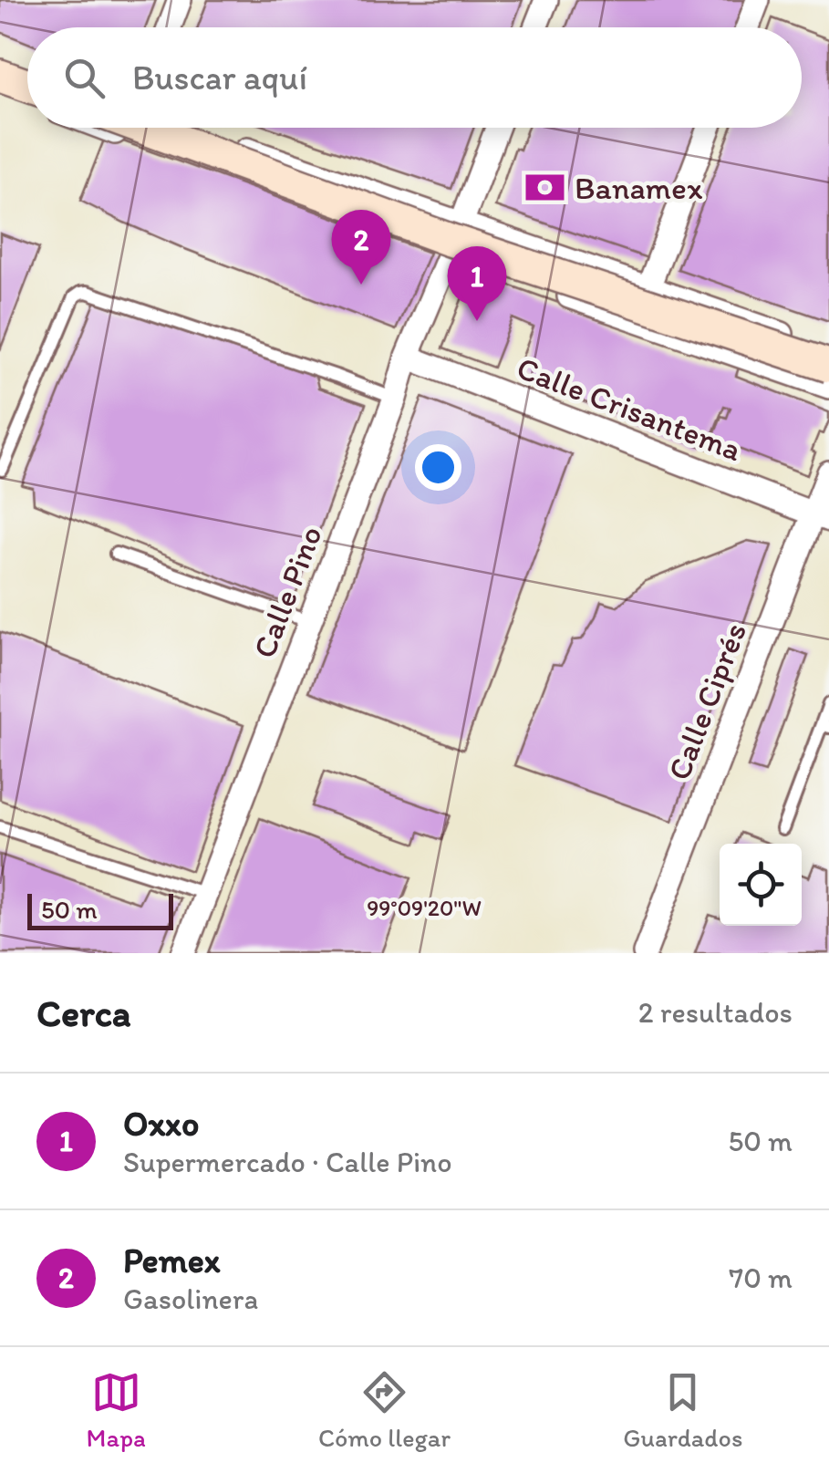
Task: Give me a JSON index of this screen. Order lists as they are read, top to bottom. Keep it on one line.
{"streets":{"street":["Calle Crisantema","Calle Pino","Calle Ciprés"]},"crossings":[["Calle Crisantema","Calle Pino"],["Calle Crisantema","Calle Ciprés"]],"places":{"bank":["Banamex"]},"scale_bar":"50 m","page":{"search":"Buscar aquí","pins":["2","1"],"scale":"50 m","heading":["Cerca","2 resultados"],"list":[{"mark":"1","name":"Oxxo","note":"Supermercado · Calle Pino","value":"50 m"},{"mark":"2","name":"Pemex","note":"Gasolinera","value":"70 m"}],"nav":["Mapa","Cómo llegar","Guardados"]},"coordinates":["99°09'20\"W"]}
